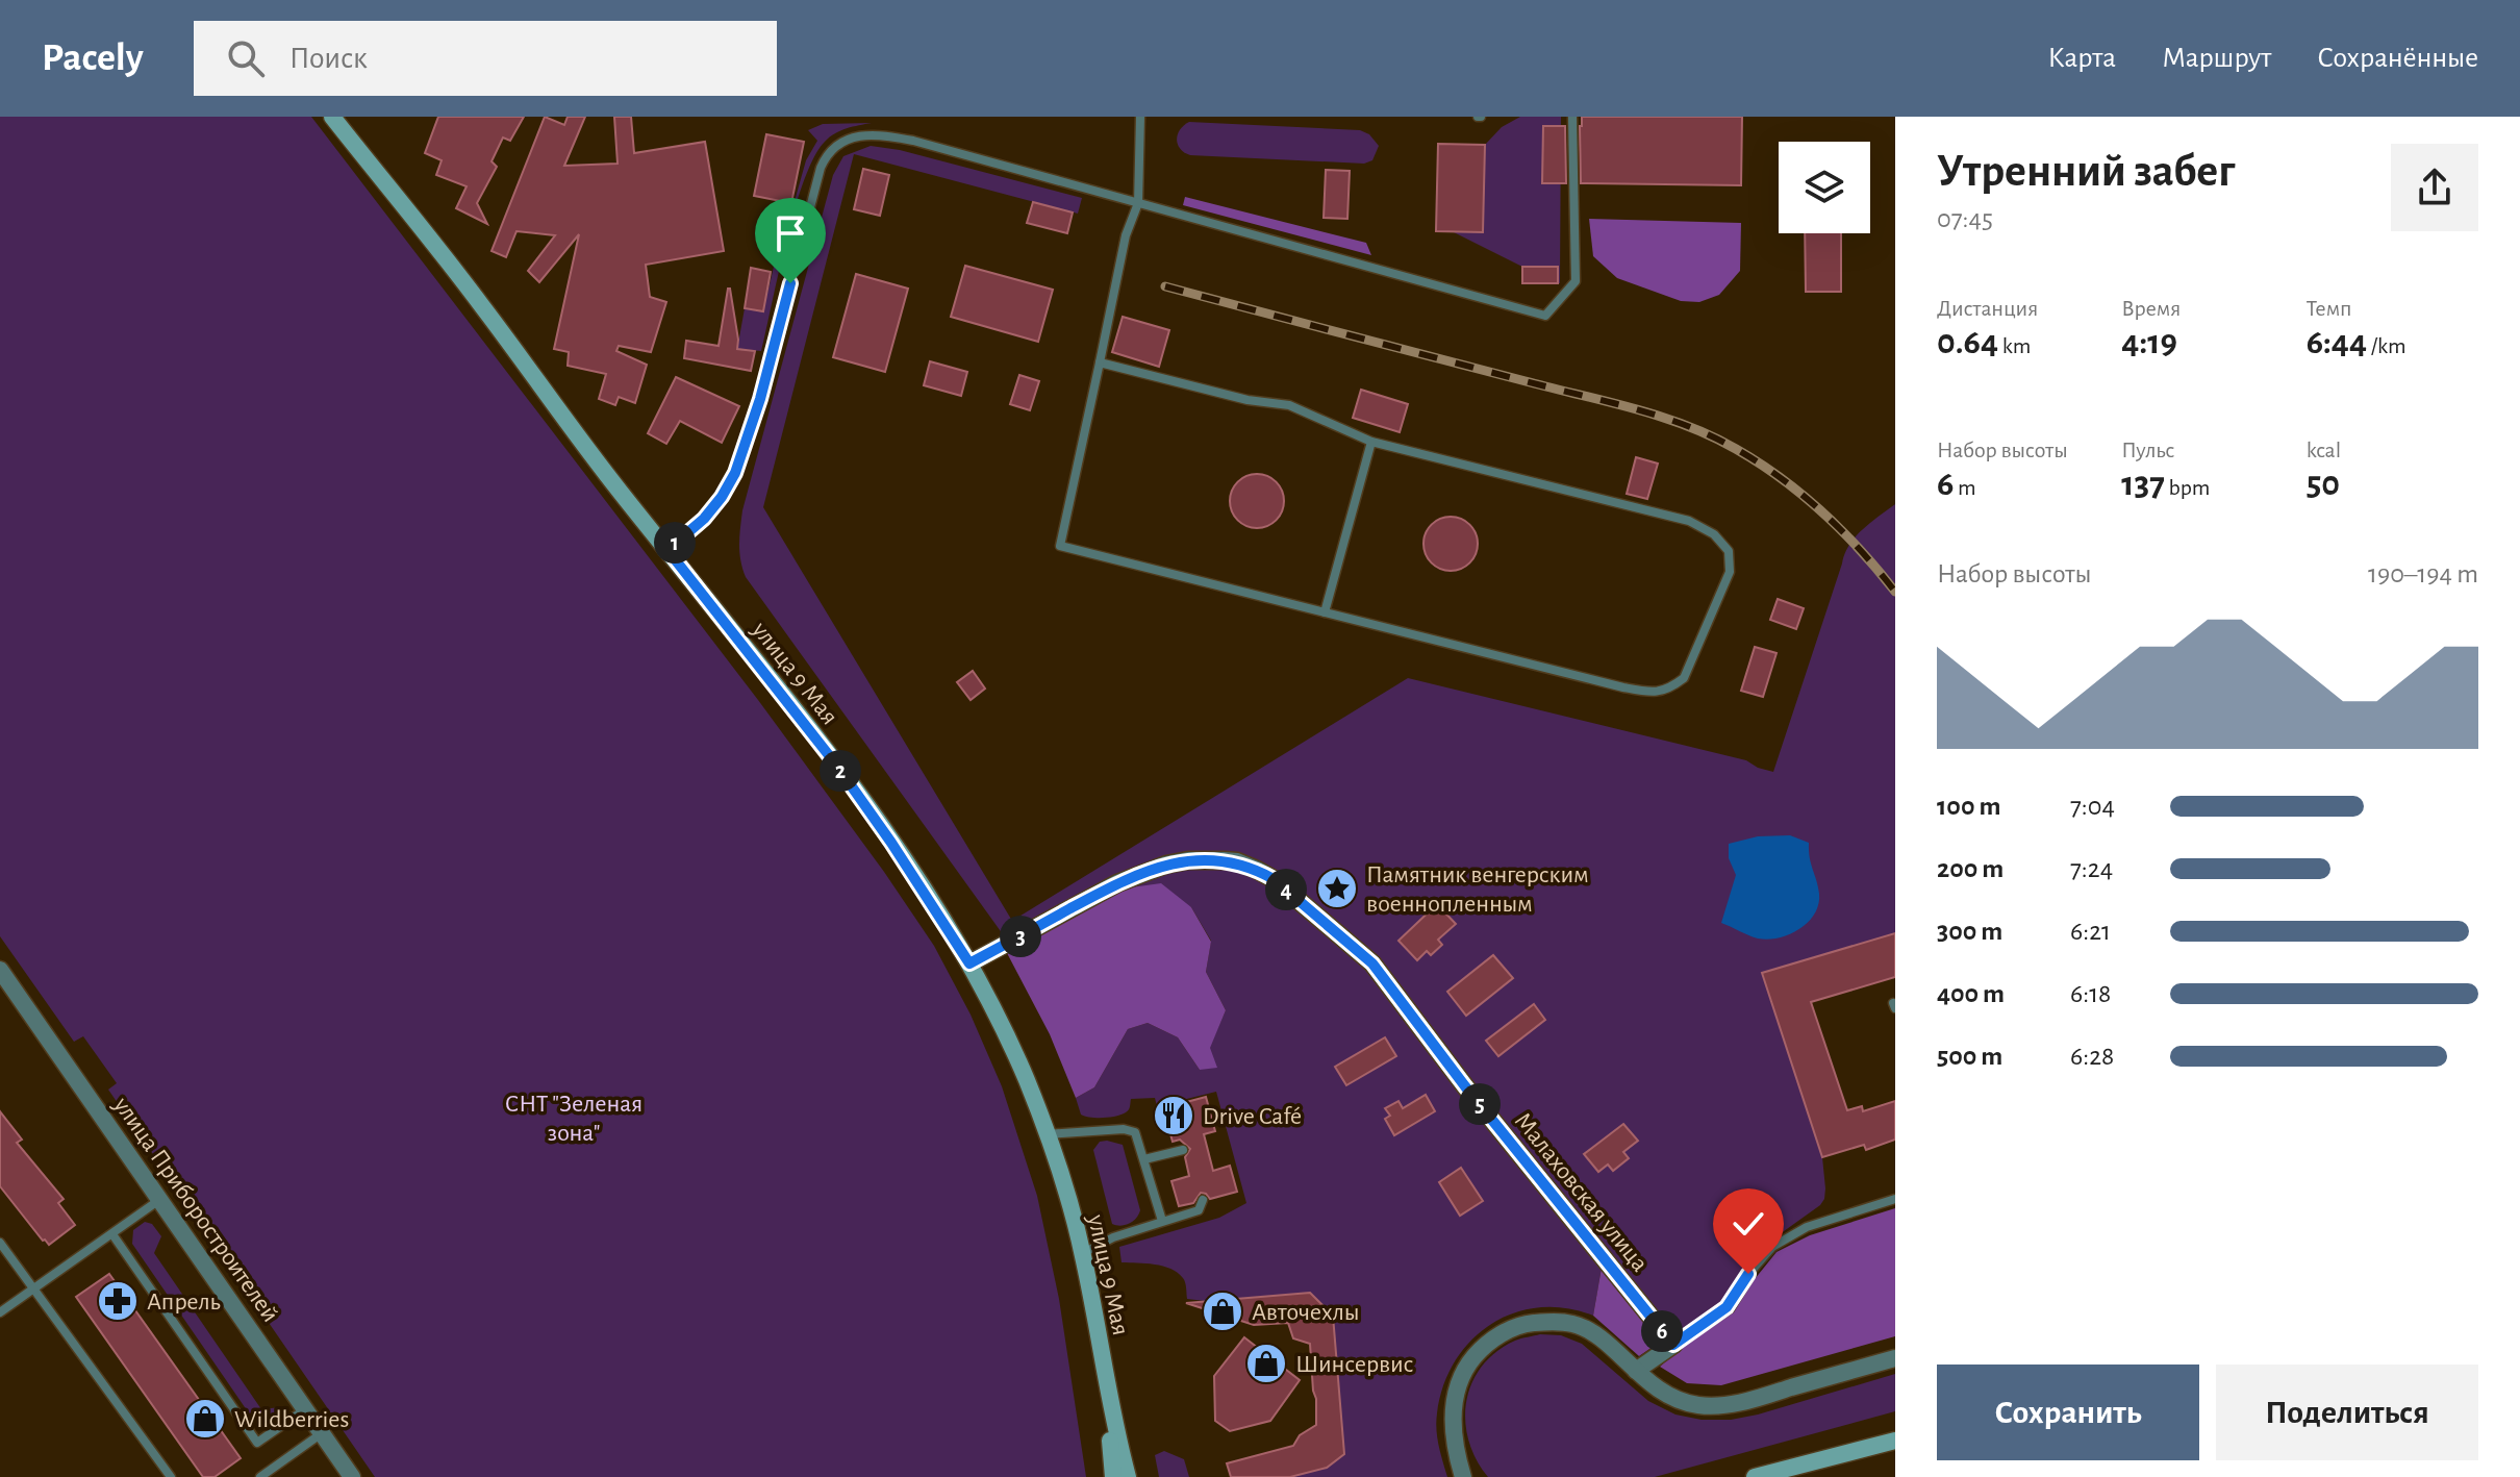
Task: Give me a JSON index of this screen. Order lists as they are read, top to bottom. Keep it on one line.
{"streets":{"main road":["улица 9 Мая"],"street":["Малаховская улица","улица Приборостроителей"]},"crossings":[["улица 9 Мая","Малаховская улица"]],"parks":["СНТ \"Зеленая зона\""],"places":{"place":["Памятник венгерским военнопленным"],"restaurant":["Drive Café"],"pharmacy":["Апрель"],"shop":["Авточехлы","Шинсервис","Wildberries"]},"page":{"header":"Pacely","search":"Поиск","nav":["Карта","Маршрут","Сохранённые"],"heading":["Утренний забег","07:45"],"stats":[["Дистанция","0.64 km"],["Время","4:19"],["Темп","6:44 /km"],["Набор высоты","6 m"],["Пульс","137 bpm"],["kcal","50"]],"pins":["1","2","4","3","5","6"],"chart":["Набор высоты","190–194 m"],"list":[{"name":"100 m","note":"7:04"},{"name":"200 m","note":"7:24"},{"name":"300 m","note":"6:21"},{"name":"400 m","note":"6:18"},{"name":"500 m","note":"6:28"}],"buttons":["Сохранить","Поделиться"]}}
